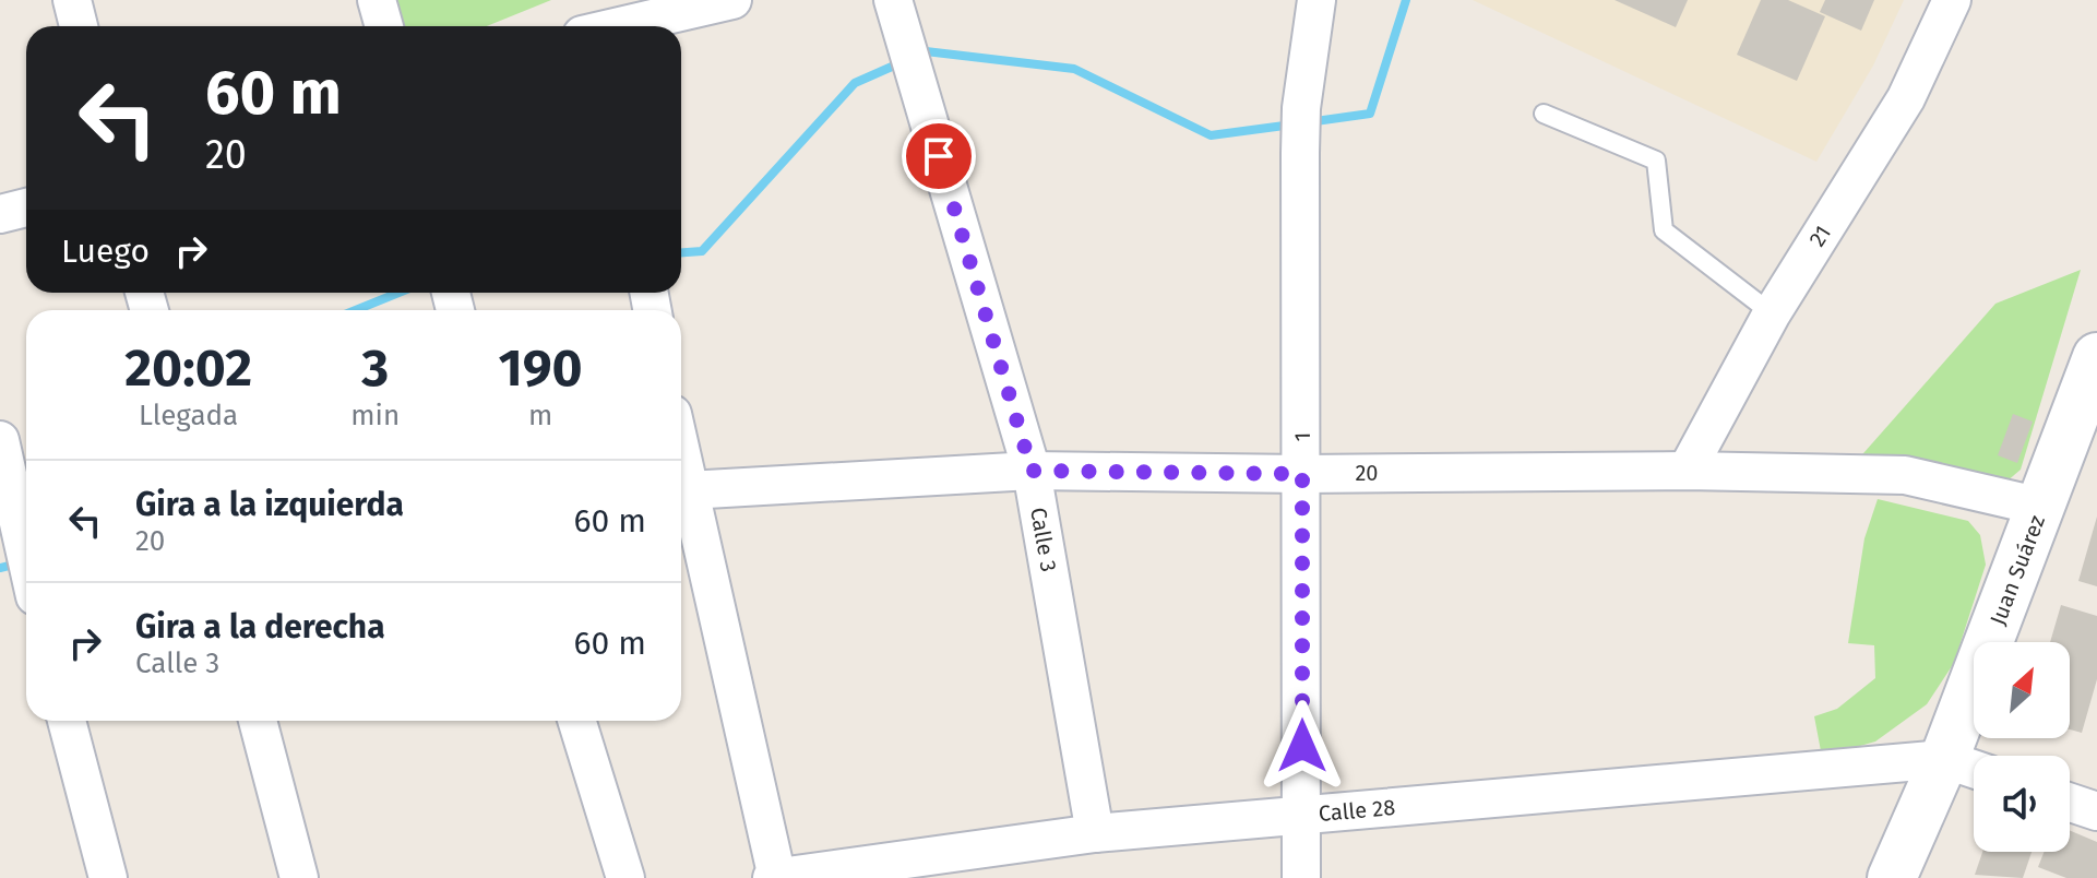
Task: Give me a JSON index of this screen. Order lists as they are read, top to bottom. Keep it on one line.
{"streets":{"street":["21","1","20","Calle 3","Juan Suárez","Calle 28"]},"crossings":[["21","20"],["1","20"],["1","Calle 28"],["20","Calle 3"],["20","Juan Suárez"],["Calle 3","Calle 28"],["Juan Suárez","Calle 28"]],"north":"top right","page":{"turn":["60 m","20"],"then":"Luego","eta":["20:02","Llegada","3","min","190","m"],"list":[{"name":"Gira a la izquierda","note":"20","value":"60 m"},{"name":"Gira a la derecha","note":"Calle 3","value":"60 m"}]}}
